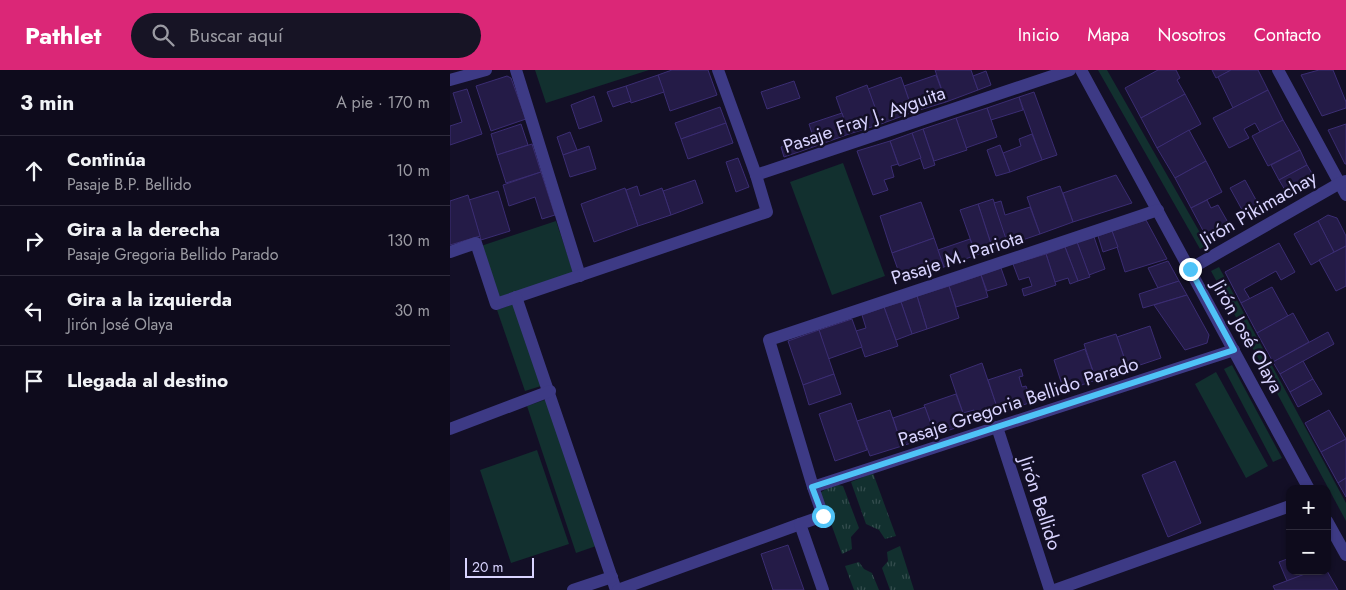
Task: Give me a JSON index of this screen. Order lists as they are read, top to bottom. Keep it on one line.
{"streets":{"street":["Pasaje Fray J. Ayguita","Jirón Pikimachay","Pasaje M. Pariota","Jirón José Olaya","Pasaje Gregoria Bellido Parado","Jirón Bellido"]},"crossings":[["Jirón Pikimachay","Jirón José Olaya"],["Pasaje M. Pariota","Jirón José Olaya"],["Pasaje M. Pariota","Pasaje Gregoria Bellido Parado"],["Jirón José Olaya","Pasaje Gregoria Bellido Parado"],["Pasaje Gregoria Bellido Parado","Jirón Bellido"]],"scale_bar":"20 m","page":{"header":"Pathlet","search":"Buscar aquí","nav":["Inicio","Mapa","Nosotros","Contacto"],"heading":["3 min","A pie · 170 m"],"list":[["Continúa","Pasaje B.P. Bellido","10 m"],["Gira a la derecha","Pasaje Gregoria Bellido Parado","130 m"],["Gira a la izquierda","Jirón José Olaya","30 m"],"Llegada al destino"],"map_buttons":["+","−"],"scale":"20 m"}}
